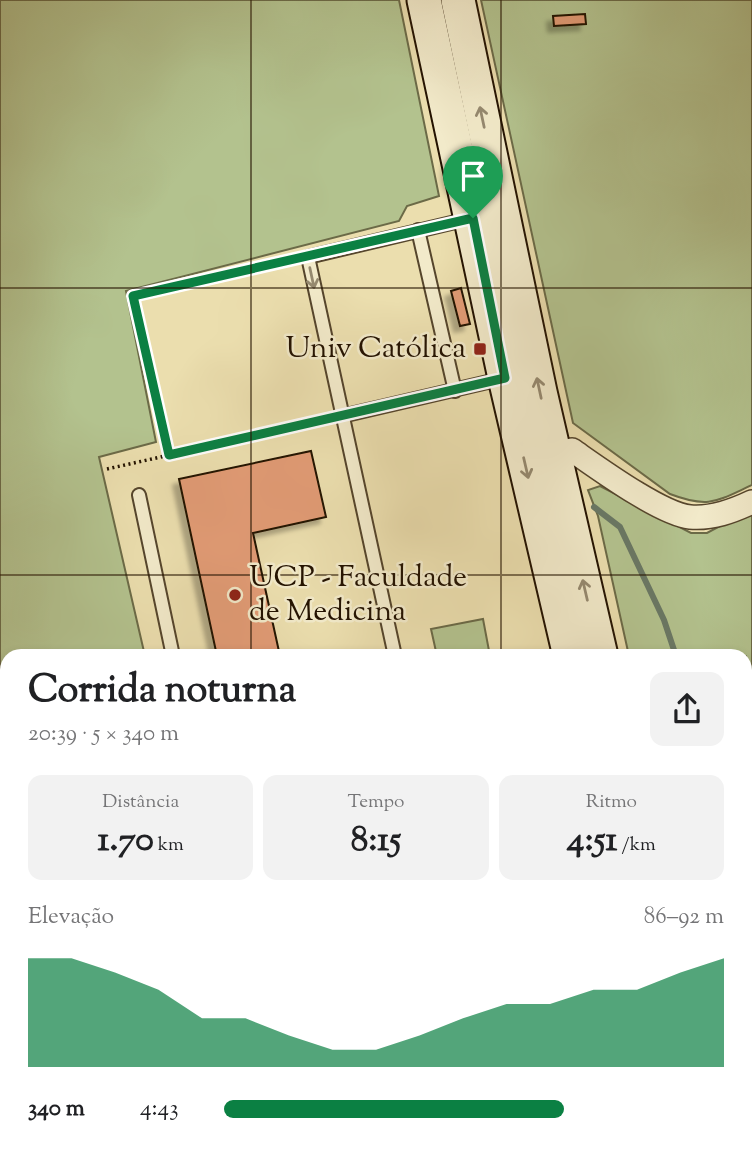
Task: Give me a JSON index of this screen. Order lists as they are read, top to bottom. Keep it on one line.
{"places":{"transit":["Univ Católica"],"other":["UCP - Faculdade de Medicina"]},"page":{"heading":["Corrida noturna","20:39 · 5 × 340 m"],"stats":[["Distância","1.70 km"],["Tempo","8:15"],["Ritmo","4:51 /km"]],"chart":["Elevação","86–92 m"],"list":[{"name":"340 m","note":"4:43"}]}}
